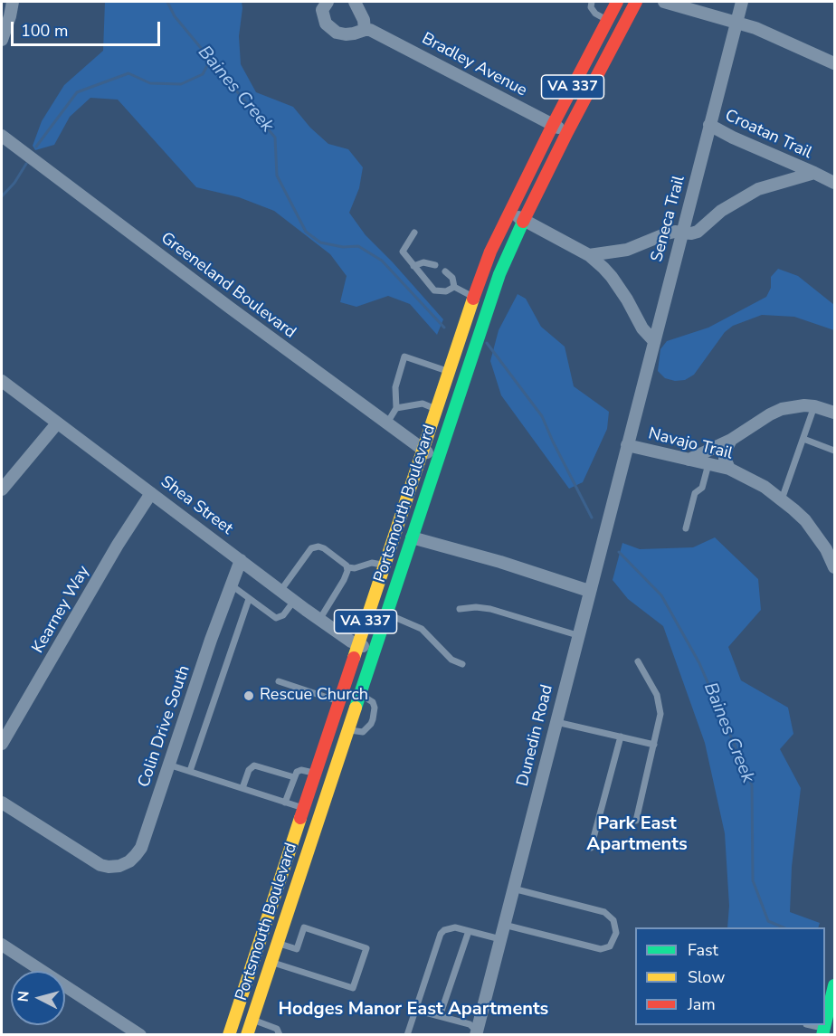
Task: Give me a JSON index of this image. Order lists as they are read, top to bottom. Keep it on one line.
{"streets":{"main road":["VA 337","Portsmouth Boulevard"],"street":["Bradley Avenue","Croatan Trail","Seneca Trail","Greeneland Boulevard","Navajo Trail","Shea Street","Kearney Way","Colin Drive South","Dunedin Road"]},"crossings":[["Bradley Avenue","Portsmouth Boulevard"],["Croatan Trail","Seneca Trail"],["Seneca Trail","Navajo Trail"],["Seneca Trail","Dunedin Road"],["Greeneland Boulevard","Portsmouth Boulevard"],["Navajo Trail","Dunedin Road"],["Portsmouth Boulevard","Shea Street"],["Shea Street","Kearney Way"],["Shea Street","Colin Drive South"]],"districts":["Park East Apartments","Hodges Manor East Apartments"],"water":["Baines Creek"],"places":["Rescue Church"],"legend":["Fast","Slow","Jam"],"scale_bar":"100 m","north":"left"}
